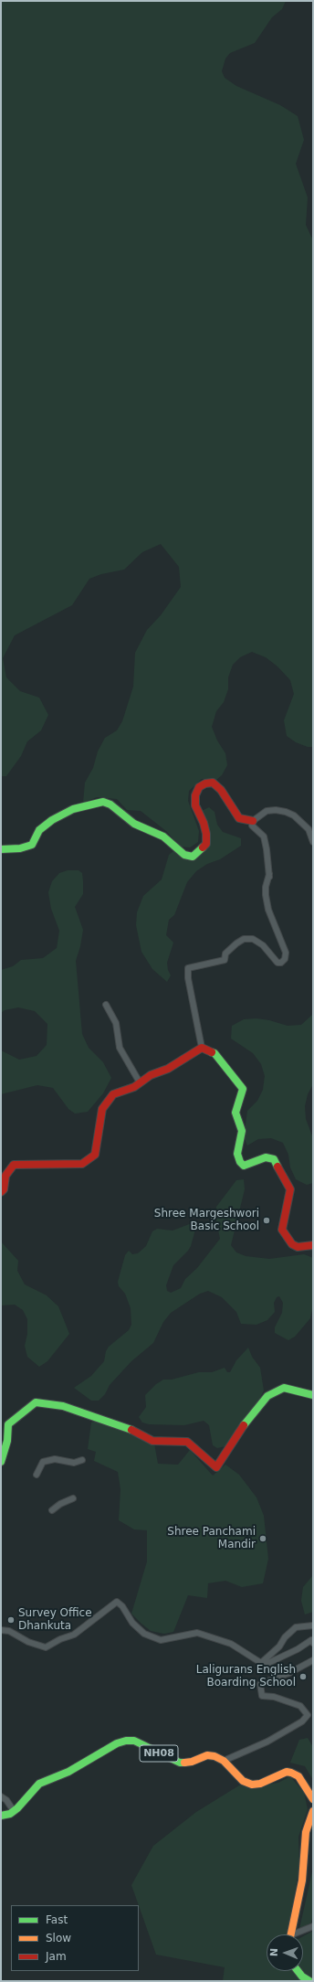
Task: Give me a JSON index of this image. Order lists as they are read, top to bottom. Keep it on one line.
{"streets":{"street":["NH08"]},"places":["Shree Margeshwori Basic School","Shree Panchami Mandir","Survey Office Dhankuta","Laligurans English Boarding School"],"legend":["Fast","Slow","Jam"],"north":"left"}
